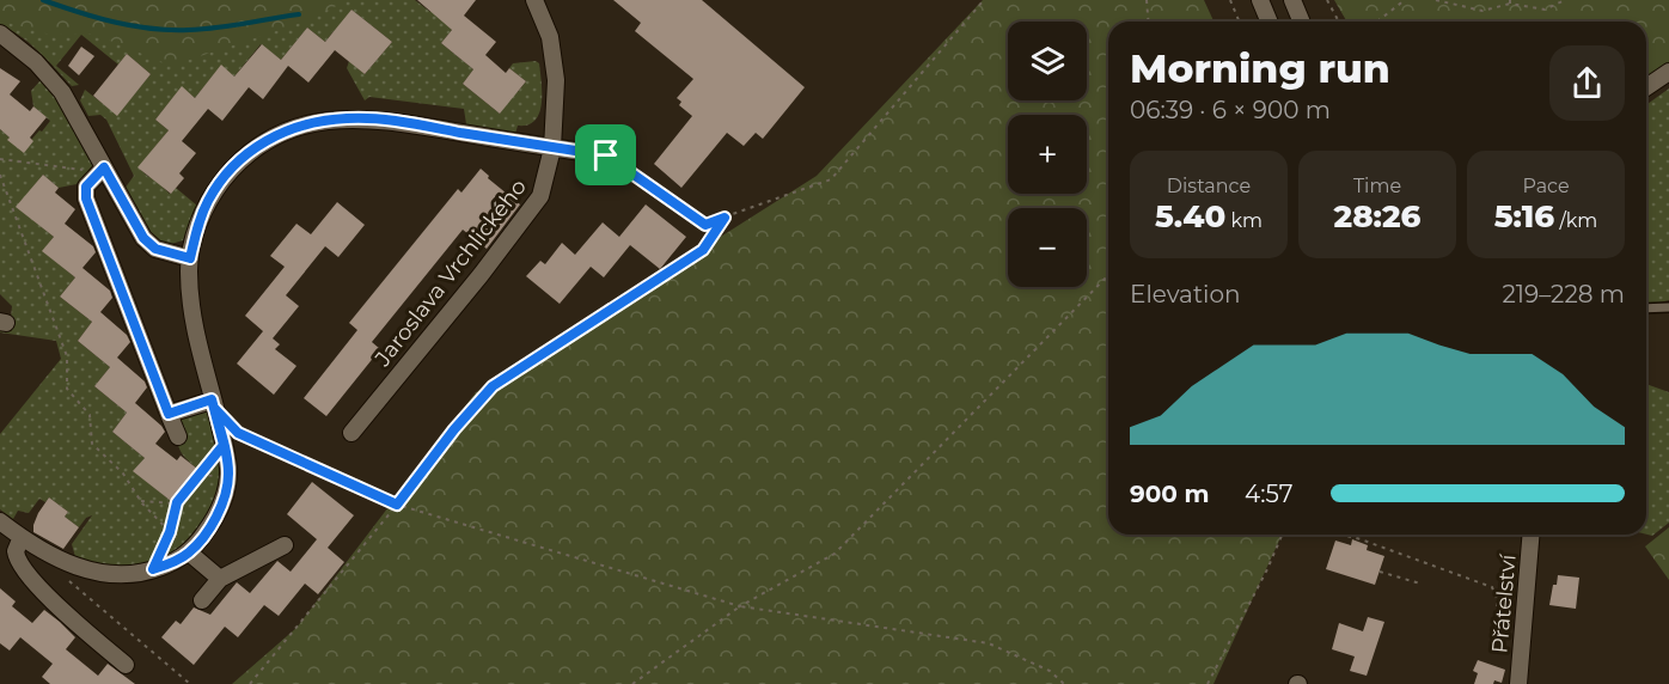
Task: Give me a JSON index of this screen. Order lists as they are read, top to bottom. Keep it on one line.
{"streets":{"street":["Jaroslava Vrchlického","Přátelství"]},"page":{"map_buttons":["+","−"],"heading":["Morning run","06:39 · 6 × 900 m"],"stats":[["Distance","5.40 km"],["Time","28:26"],["Pace","5:16 /km"]],"chart":["Elevation","219–228 m"],"list":[{"name":"900 m","note":"4:57"}]}}
